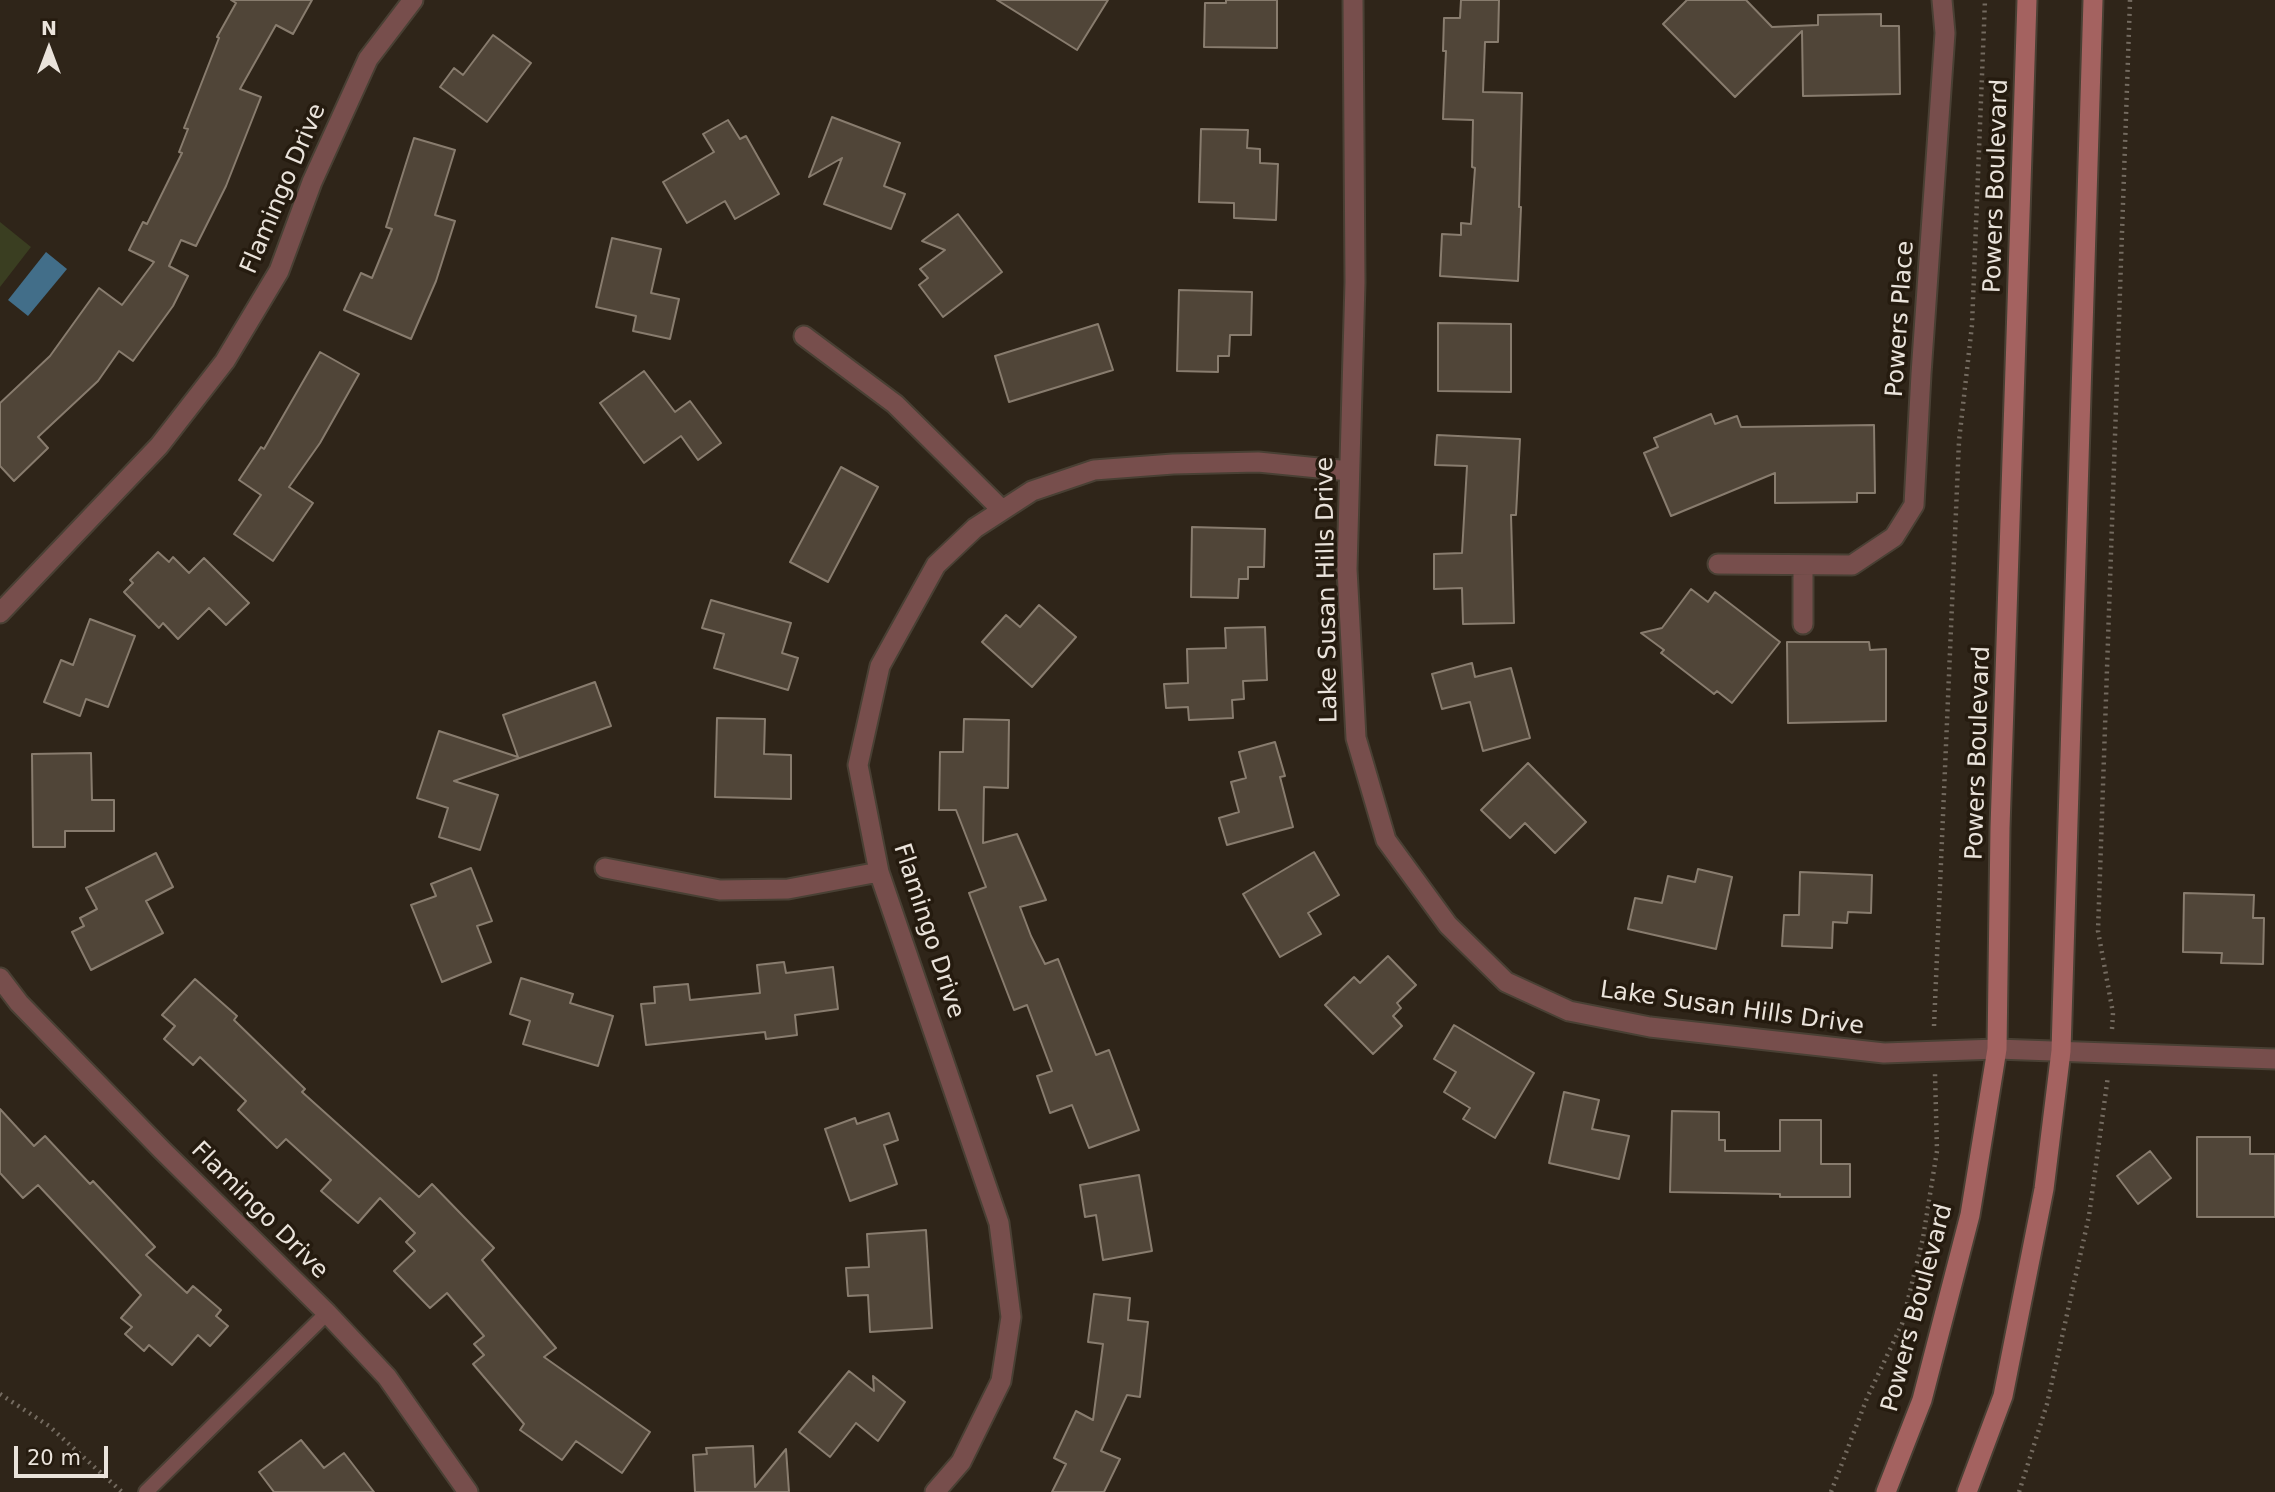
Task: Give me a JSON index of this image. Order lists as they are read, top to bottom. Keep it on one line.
{"streets":{"main road":["Powers Boulevard"],"street":["Flamingo Drive","Powers Place","Lake Susan Hills Drive"]},"crossings":[["Powers Boulevard","Lake Susan Hills Drive"],["Flamingo Drive","Lake Susan Hills Drive"]],"scale_bar":"20 m","north":"top"}
